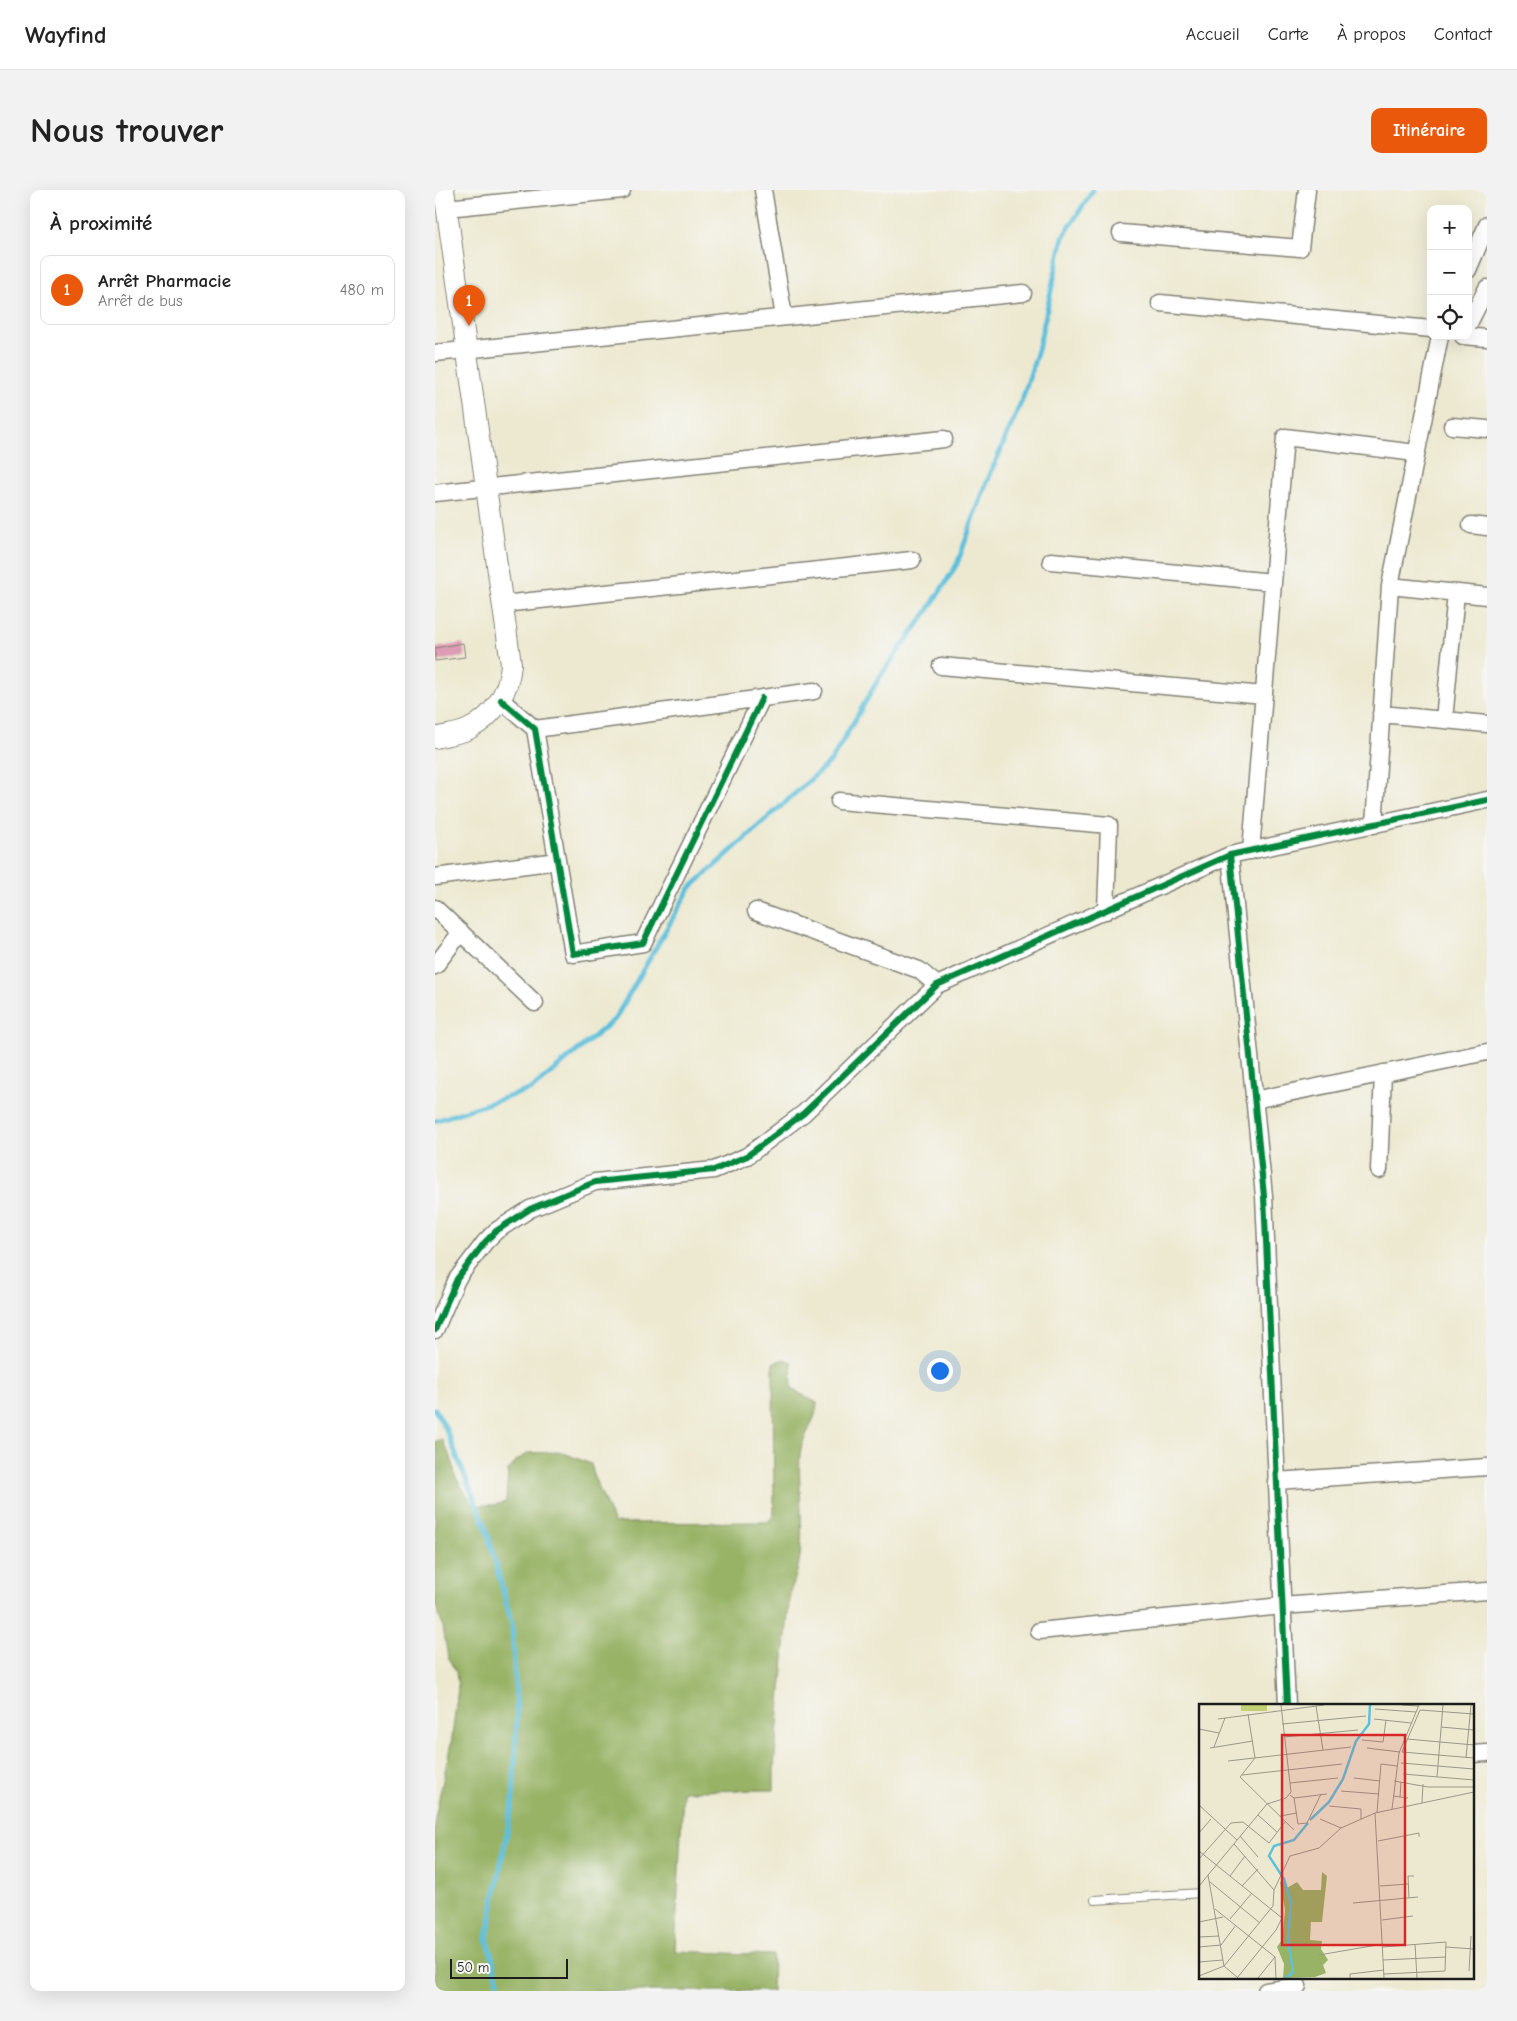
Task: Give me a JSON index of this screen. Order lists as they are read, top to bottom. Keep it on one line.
{"scale_bar":"50 m","page":{"header":"Wayfind","nav":["Accueil","Carte","À propos","Contact"],"buttons":"Itinéraire","title":"Nous trouver","heading":"À proximité","map_buttons":["+","−"],"list":[{"mark":"1","name":"Arrêt Pharmacie","note":"Arrêt de bus","value":"480 m"}],"pins":"1","scale":"50 m"}}
